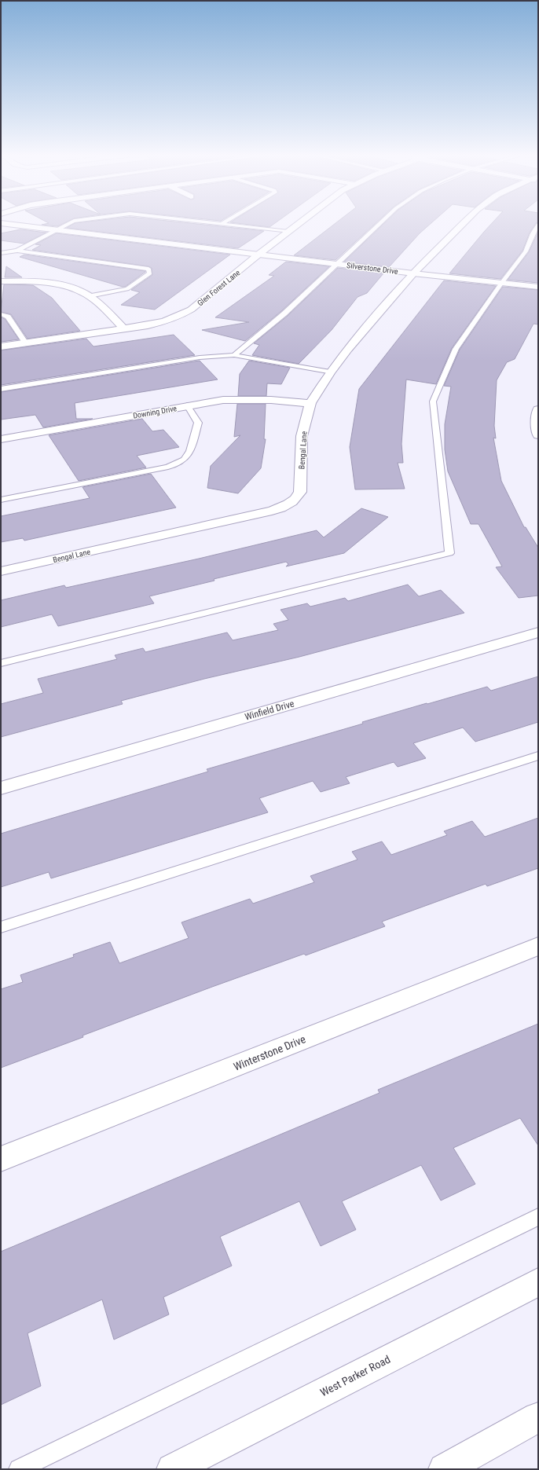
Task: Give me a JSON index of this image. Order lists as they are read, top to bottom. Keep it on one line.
{"streets":{"street":["Silverstone Drive","Glen Forest Lane","Downing Drive","Bengal Lane","Winfield Drive","Winterstone Drive","West Parker Road"]},"crossings":[["Silverstone Drive","Glen Forest Lane"],["Silverstone Drive","Bengal Lane"],["Downing Drive","Bengal Lane"]]}
